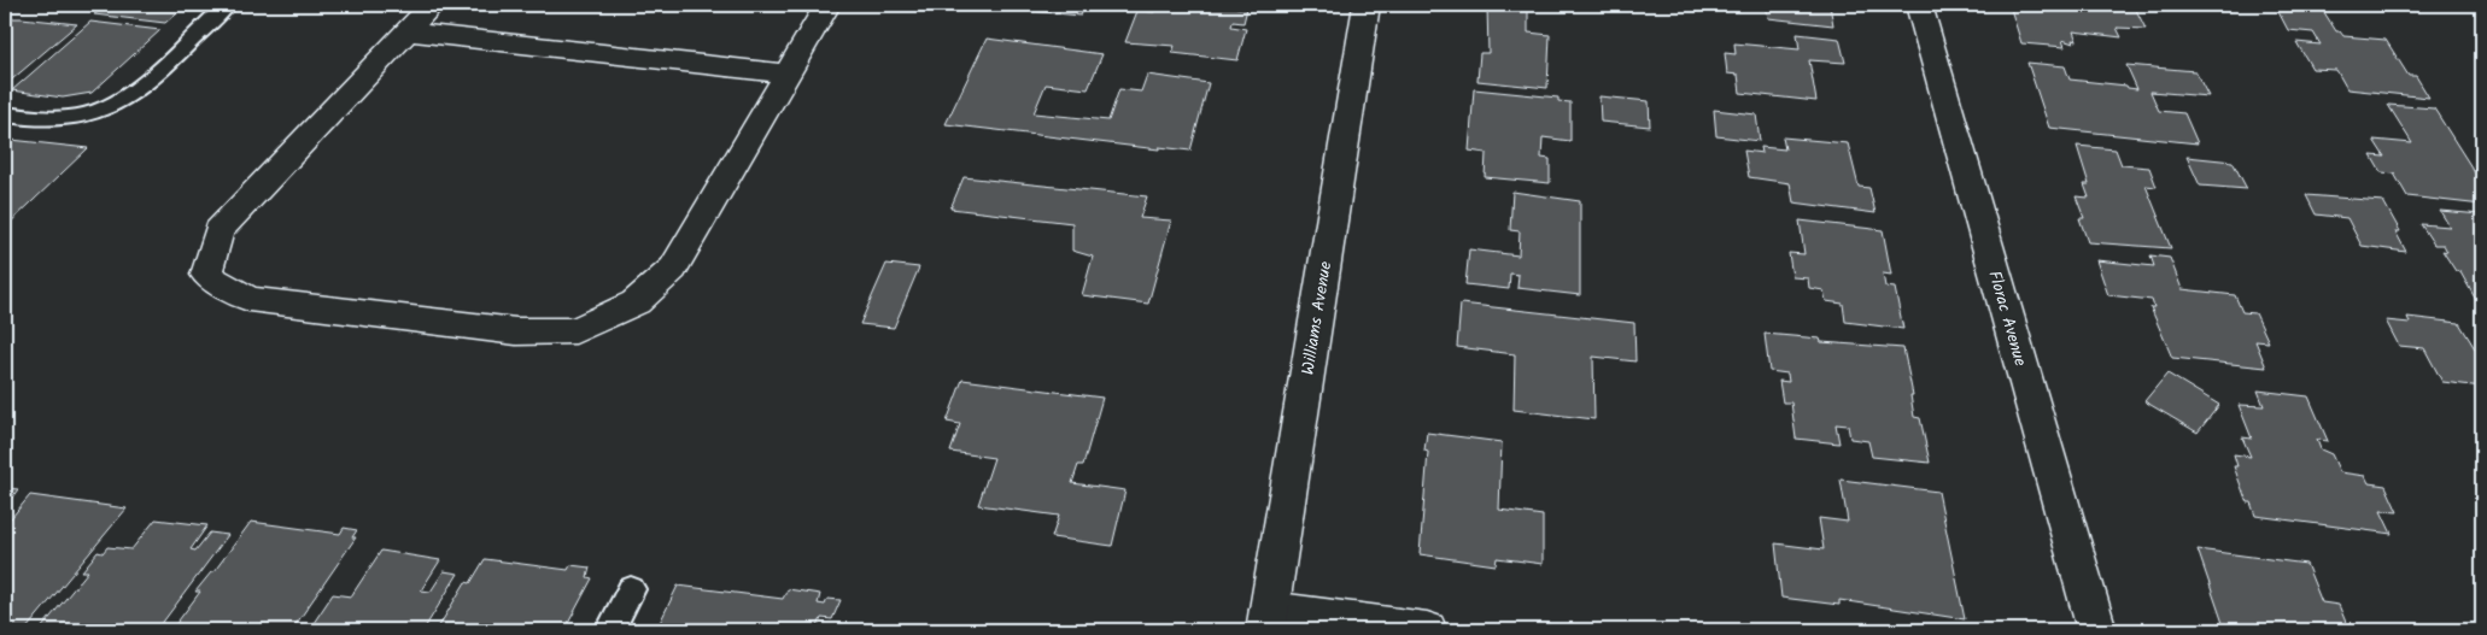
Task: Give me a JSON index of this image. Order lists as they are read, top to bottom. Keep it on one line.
{"streets":{"street":["Williams Avenue","Florac Avenue"]}}
